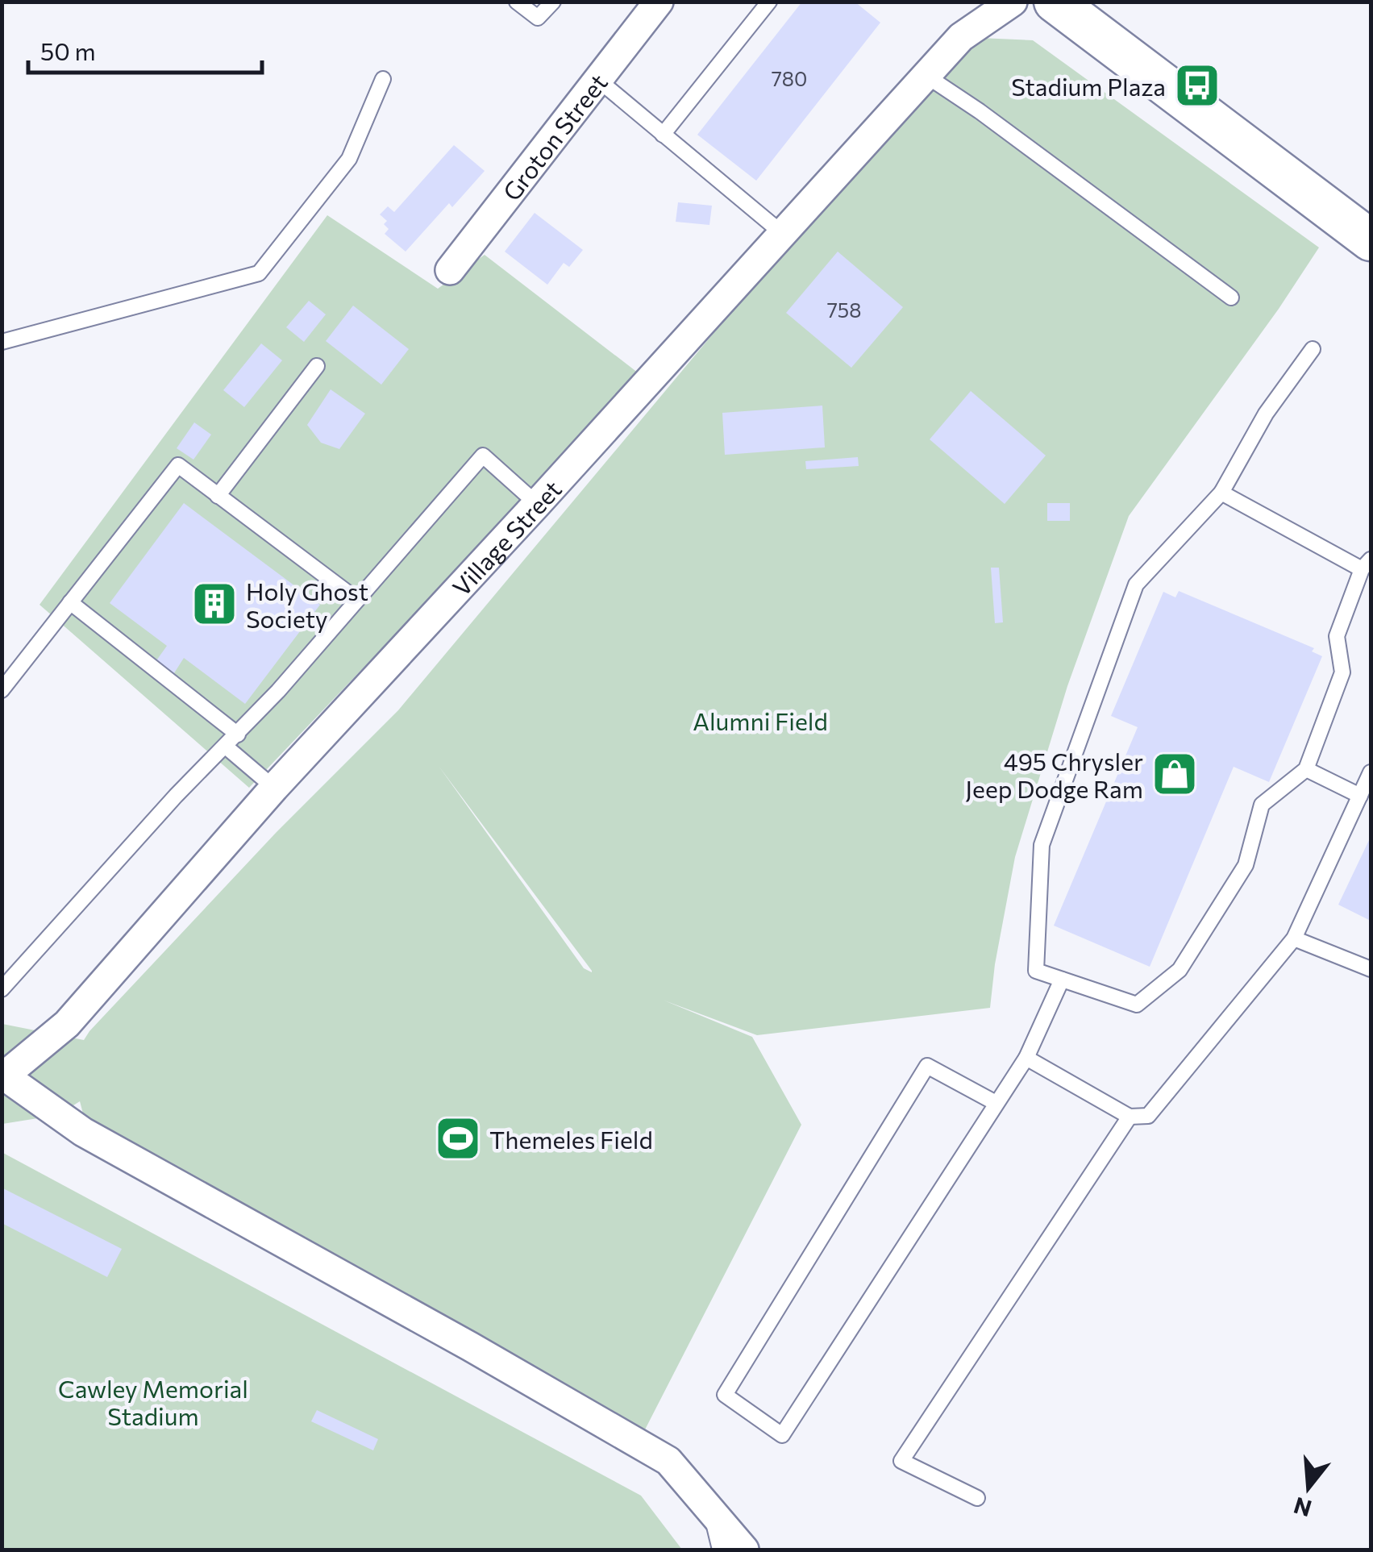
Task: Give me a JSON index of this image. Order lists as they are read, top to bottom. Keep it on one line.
{"streets":{"street":["Groton Street","Village Street"]},"parks":["Alumni Field","Cawley Memorial Stadium"],"places":{"bus stop":["Stadium Plaza"],"building":["Holy Ghost Society"],"shop":["495 Chrysler Jeep Dodge Ram"],"sports":["Themeles Field"]},"house_numbers":["780","758"],"scale_bar":"50 m","north":"bottom"}
